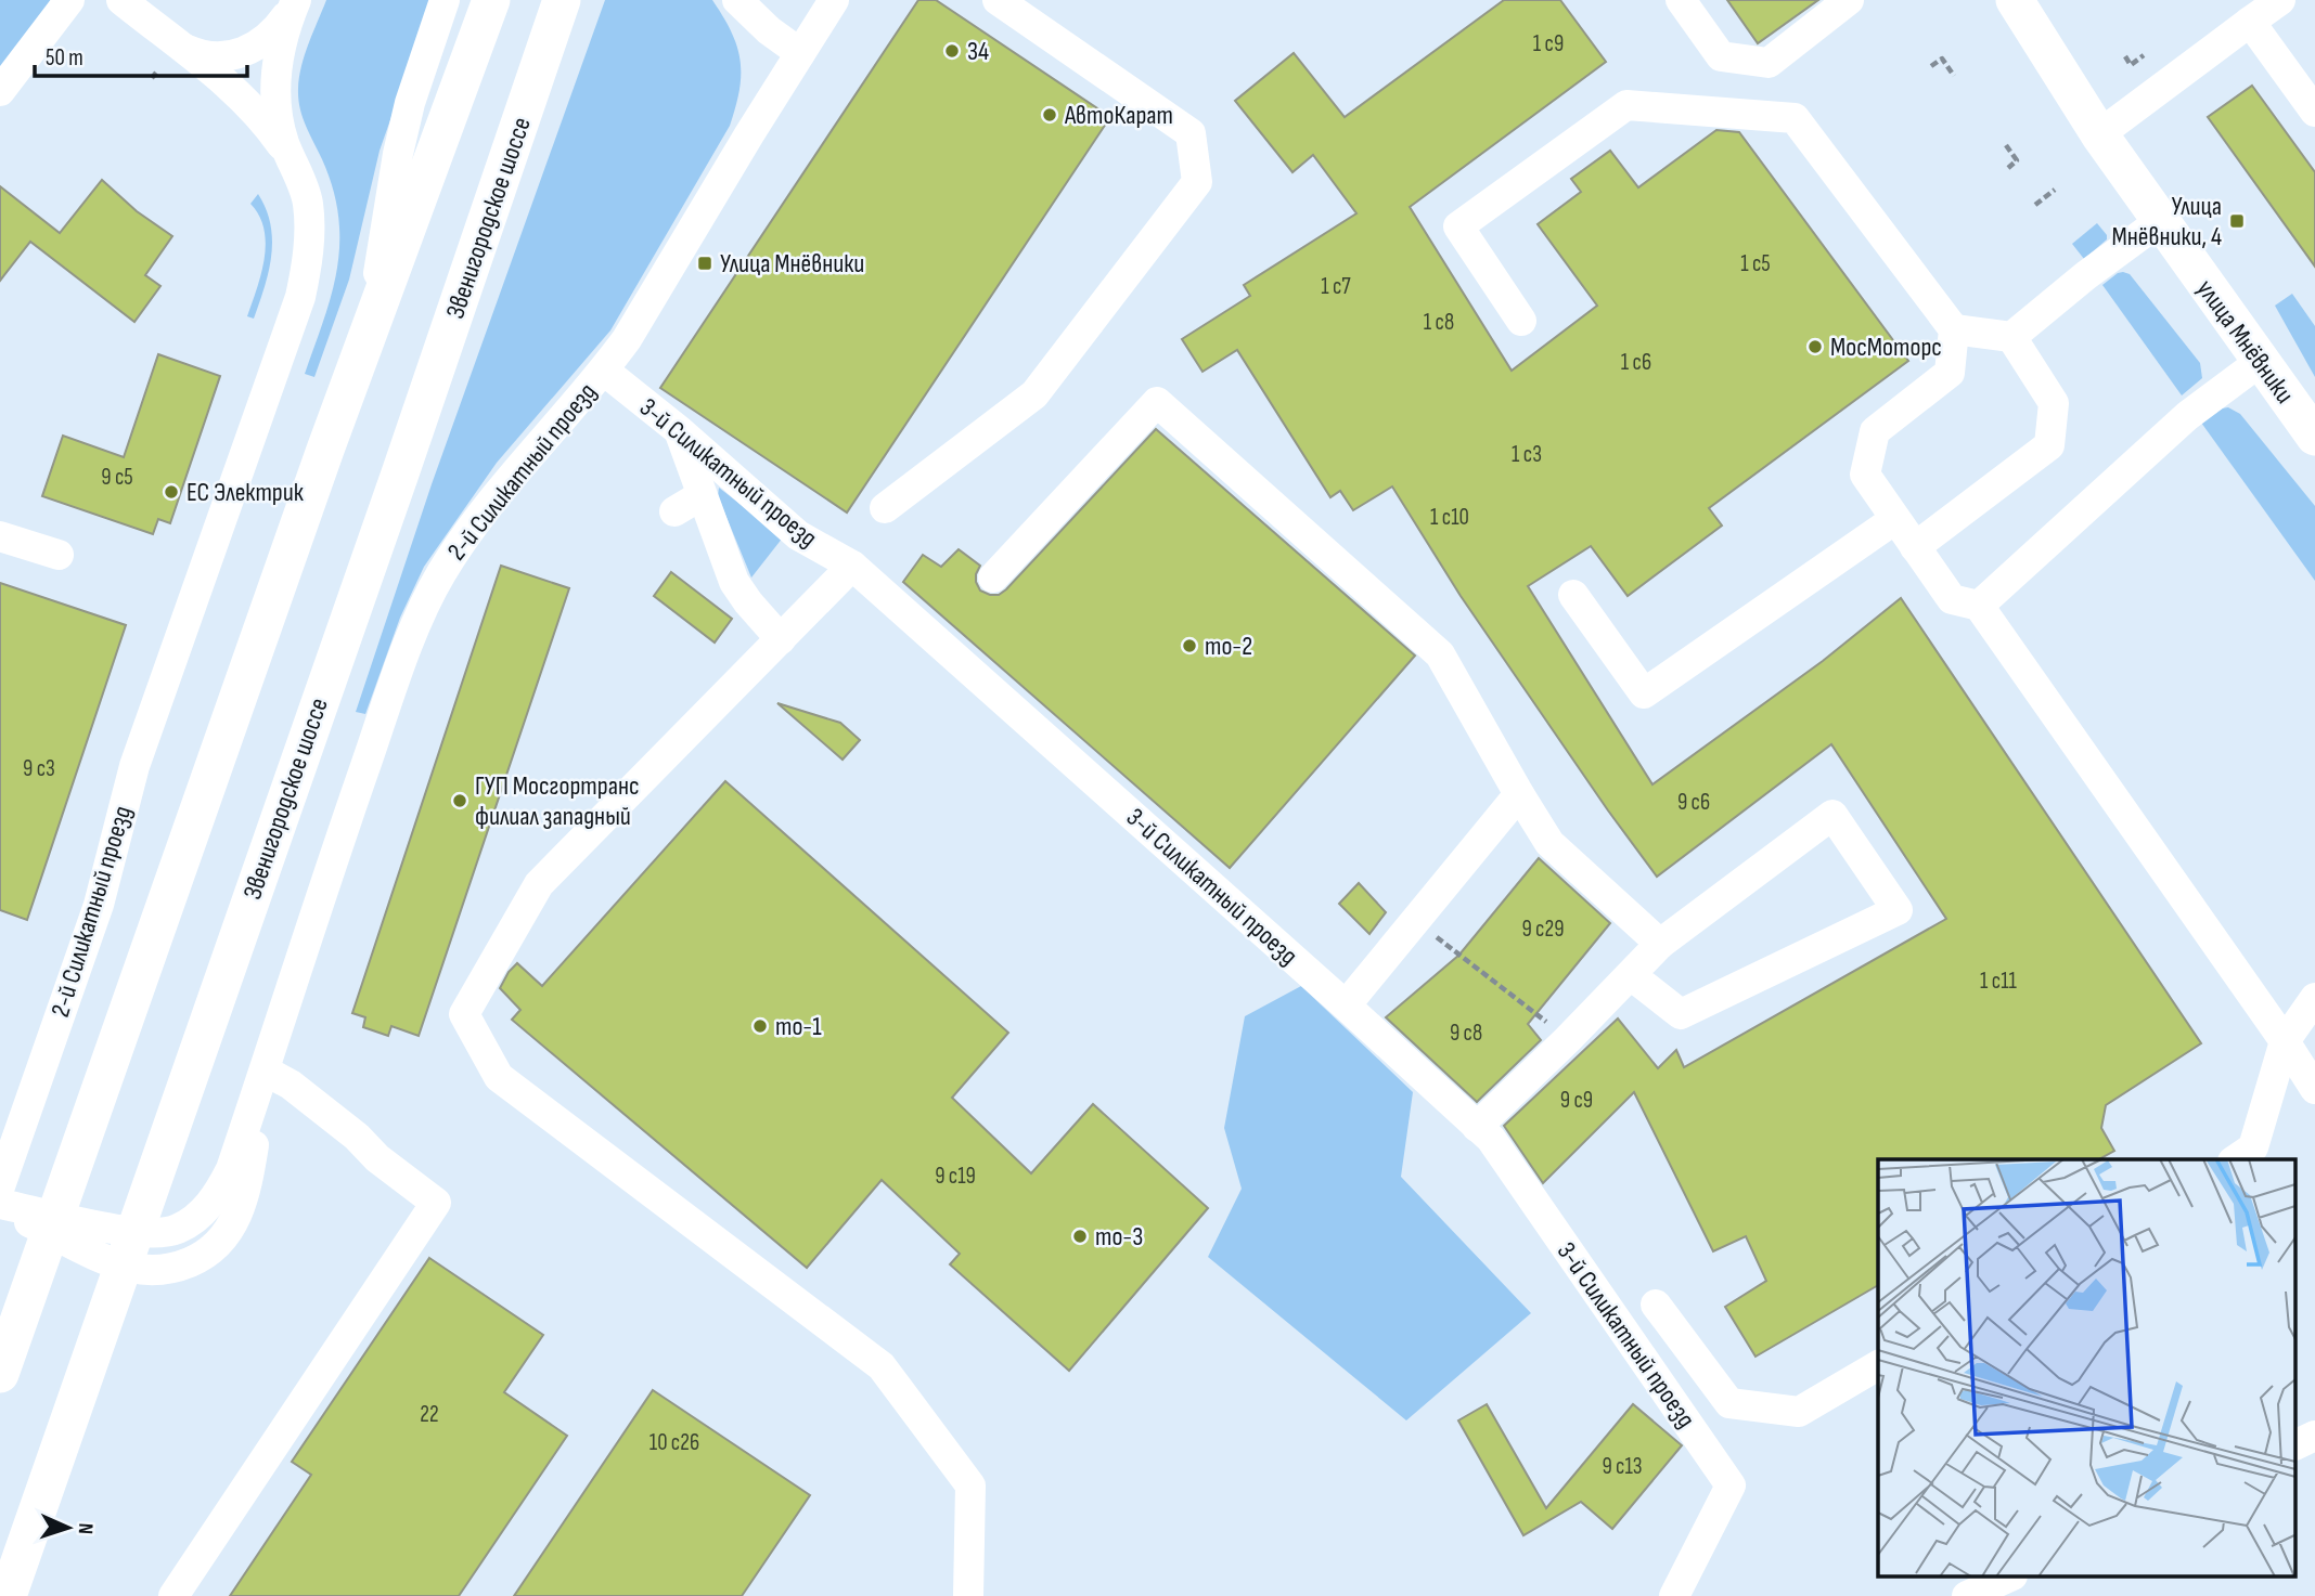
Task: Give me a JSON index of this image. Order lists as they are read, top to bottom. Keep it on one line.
{"streets":{"main road":["Звенигородское шоссе","улица Мнёвники"],"street":["2-й Силикатный проезд","3-й Силикатный проезд"]},"crossings":[["2-й Силикатный проезд","3-й Силикатный проезд"]],"places":{"other":["34","АвтоКарат","МосМоторс","ЕС Электрик","то-2","ГУП Мосгортранс филиал западный","то-1","то-3"],"transit":["Улица Мнёвники, 4","Улица Мнёвники"]},"house_numbers":["1 с9","1 с5","1 с7","1 с8","1 с6","1 с3","9 с5","1 с10","9 с3","9 с6","9 с29","1 с11","9 с8","9 с9","9 с19","22","10 с26","9 с13"],"scale_bar":"50 m","north":"right"}
